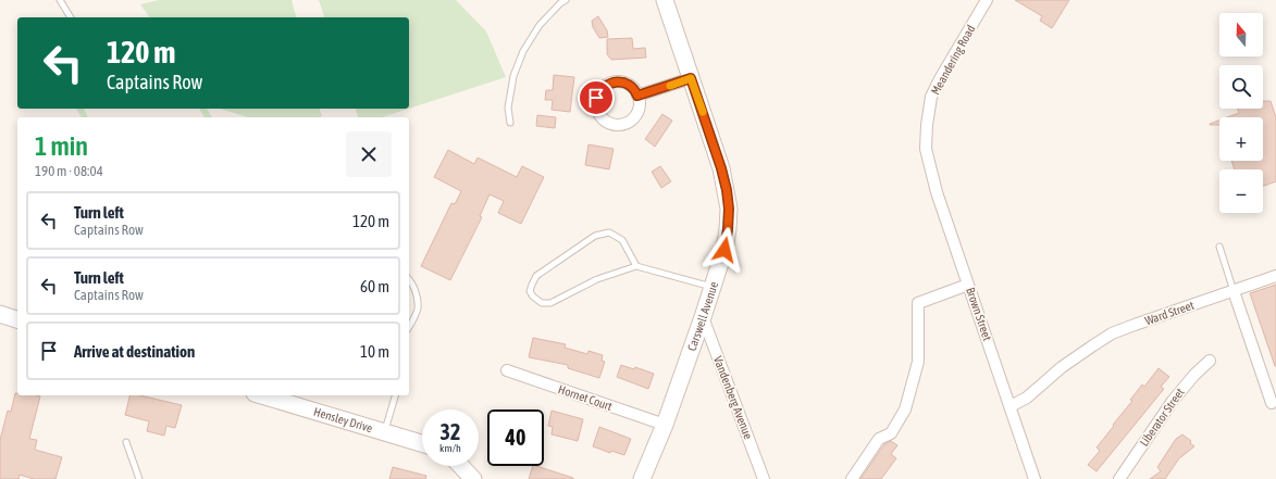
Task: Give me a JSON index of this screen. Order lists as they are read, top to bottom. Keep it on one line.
{"streets":{"street":["Meandering Road","Ward Street","Brown Street","Carswell Avenue","Hornet Court","Vandenberg Avenue","Liberator Street","Hensley Drive"]},"crossings":[["Meandering Road","Brown Street"],["Ward Street","Brown Street"],["Carswell Avenue","Hornet Court"],["Carswell Avenue","Vandenberg Avenue"]],"north":"top","page":{"map_buttons":["+","−"],"turn":["120 m","Captains Row"],"heading":["1 min","190 m · 08:04"],"list":[{"name":"Turn left","note":"Captains Row","value":"120 m"},{"name":"Turn left","note":"Captains Row","value":"60 m"},{"name":"Arrive at destination","value":"10 m"}],"speed":"32 km/h","limit":"40"}}
